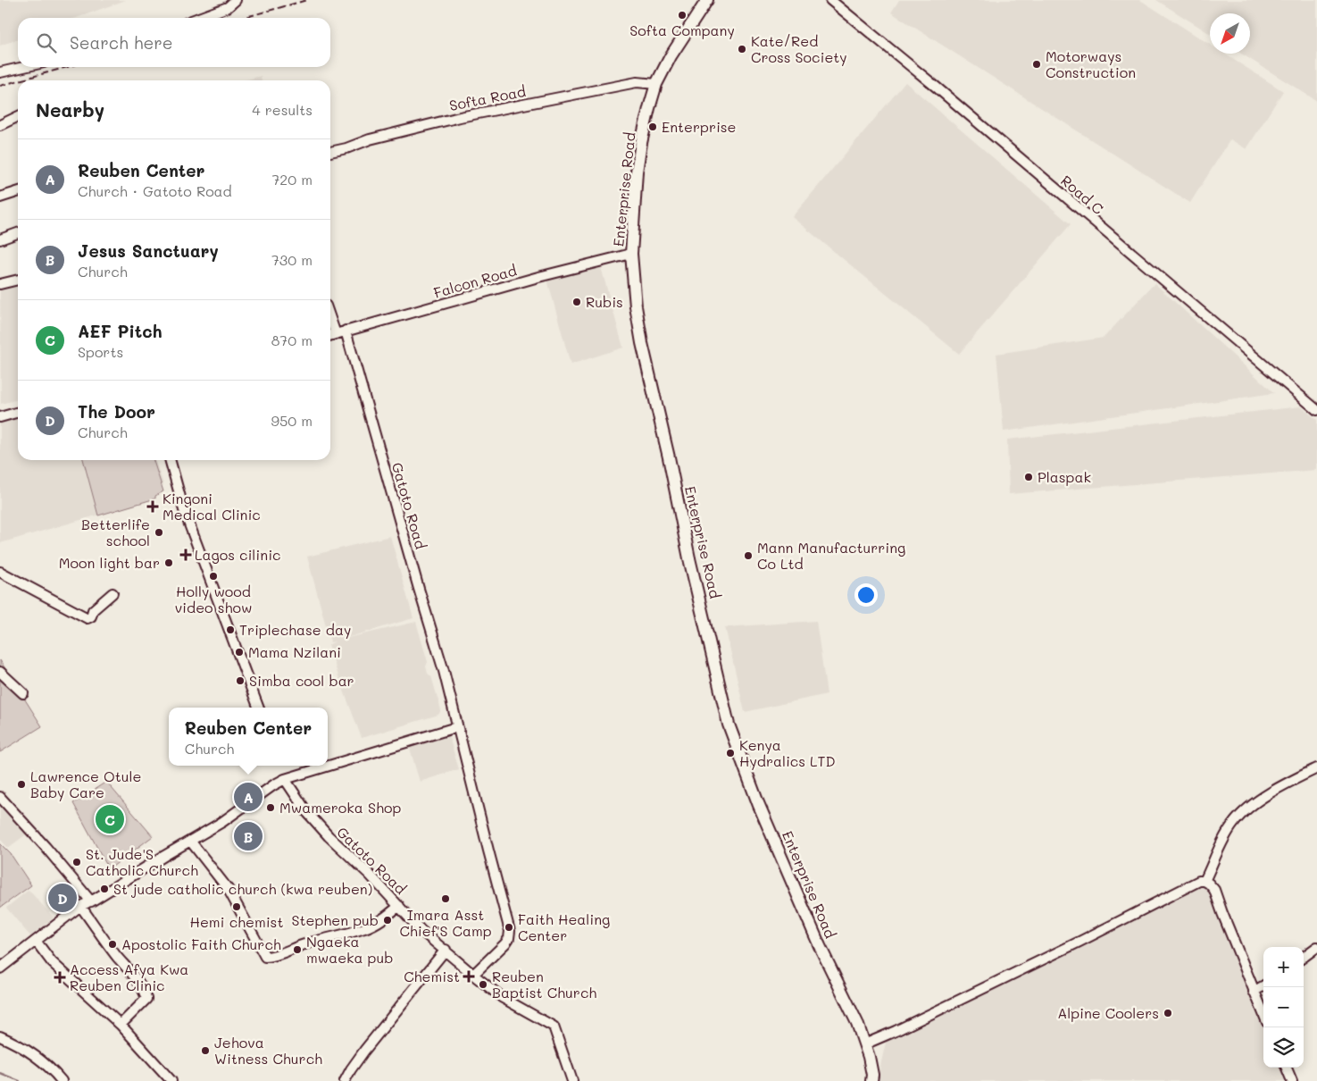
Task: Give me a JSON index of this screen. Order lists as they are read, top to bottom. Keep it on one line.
{"streets":{"main road":["Enterprise Road"],"street":["Softa Road","Road C","Falcon Road","Gatoto Road"]},"crossings":[["Softa Road","Enterprise Road"],["Enterprise Road","Falcon Road"],["Falcon Road","Gatoto Road"]],"places":{"other":["Softa Company","Kate/Red Cross Society","Motorways Construction","Enterprise","Rubis","Plaspak","Betterlife school","Mann Manufacturring Co Ltd","Moon light bar","Holly wood video show","Triplechase day","Mama Nzilani","Simba cool bar","Kenya Hydralics LTD","Lawrence Otule Baby Care","Mwameroka Shop","St. Jude'S Catholic Church","St jude catholic church (kwa reuben)","Imara Asst Chief'S Camp","Hemi chemist","Stephen pub","Faith Healing Center","Apostolic Faith Church","Ngaeka mwaeka pub","Reuben Baptist Church","Alpine Coolers","Jehova Witness Church"],"health":["Kingoni Medical Clinic","Lagos cilinic","Chemist","Access Afya Kwa Reuben Clinic"]},"north":"bottom left","page":{"search":"Search here","heading":["Nearby","4 results"],"list":[{"mark":"A","name":"Reuben Center","note":"Church · Gatoto Road","value":"720 m"},{"mark":"B","name":"Jesus Sanctuary","note":"Church","value":"730 m"},{"mark":"C","name":"AEF Pitch","note":"Sports","value":"870 m"},{"mark":"D","name":"The Door","note":"Church","value":"950 m"}],"popup":["Reuben Center","Church"],"pins":["A","C","B","D"],"map_buttons":["+","−"]}}
